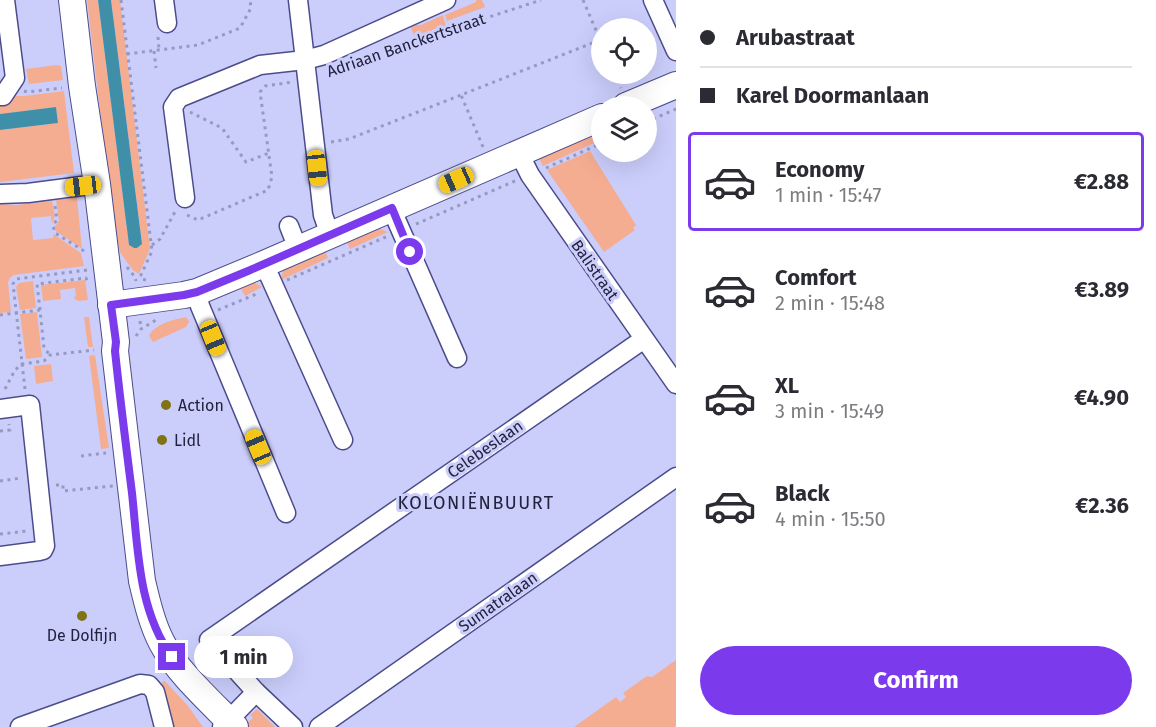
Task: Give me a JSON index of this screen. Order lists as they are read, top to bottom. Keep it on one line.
{"streets":{"street":["Adriaan Banckertstraat","Balistraat","Celebeslaan","Sumatralaan"]},"crossings":[["Balistraat","Celebeslaan"]],"districts":["KOLONIËNBUURT"],"places":["Action","Lidl","De Dolfijn"],"page":{"banner":["Arubastraat","Karel Doormanlaan"],"list":[{"name":"Economy","note":"1 min · 15:47","value":"€2.88"},{"name":"Comfort","note":"2 min · 15:48","value":"€3.89"},{"name":"XL","note":"3 min · 15:49","value":"€4.90"},{"name":"Black","note":"4 min · 15:50","value":"€2.36"}],"buttons":"Confirm","bubble":"1 min"}}
